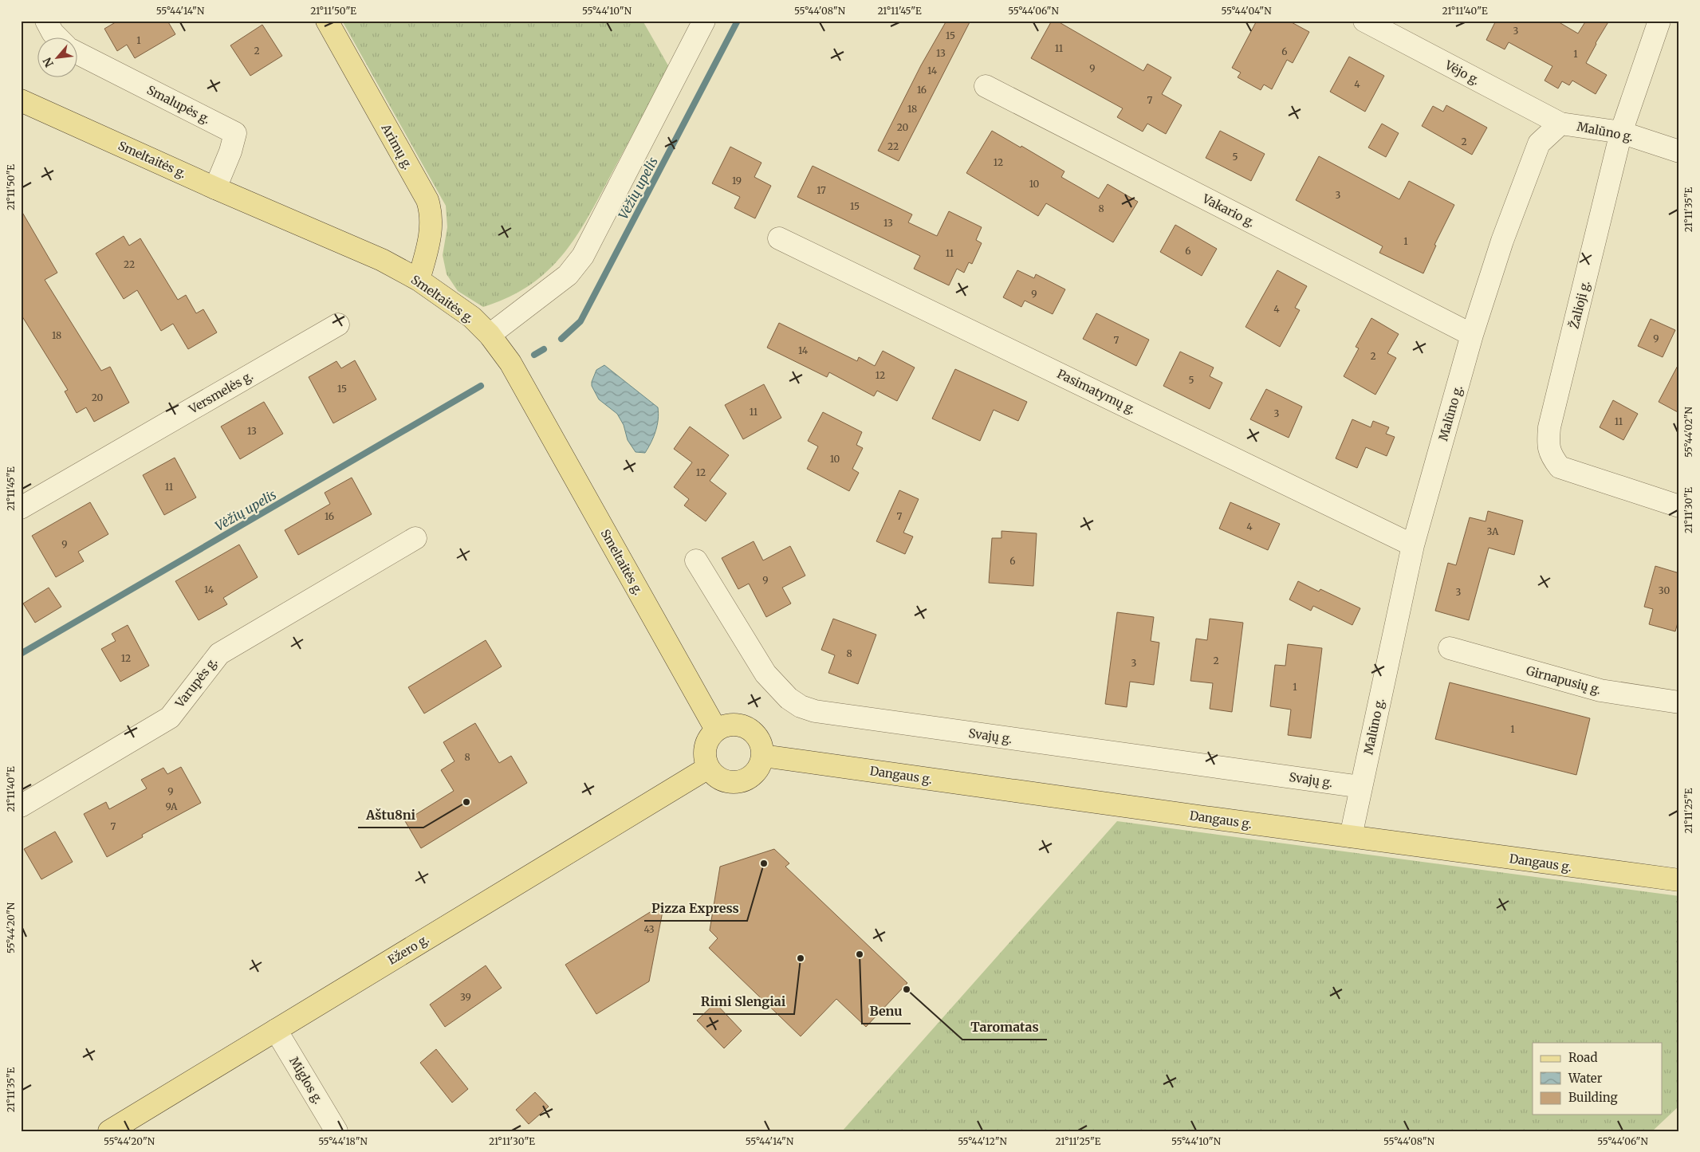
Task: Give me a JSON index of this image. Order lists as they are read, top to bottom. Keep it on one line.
{"streets":{"main road":["Arimų g.","Smeltaitės g.","Dangaus g.","Ežero g."],"street":["Vėjo g.","Smalupės g.","Malūno g.","Vakario g.","Žalioji g.","Pasimatymų g.","Versmelės g.","Girnapusių g.","Varupės g.","Svajų g.","Miglos g."]},"crossings":[["Vėjo g.","Malūno g."],["Smalupės g.","Smeltaitės g."],["Malūno g.","Vakario g."],["Malūno g.","Žalioji g."],["Malūno g.","Pasimatymų g."],["Malūno g.","Svajų g."],["Malūno g.","Dangaus g."],["Arimų g.","Smeltaitės g."],["Smeltaitės g.","Dangaus g."],["Smeltaitės g.","Ežero g."],["Dangaus g.","Ežero g."],["Ežero g.","Miglos g."]],"water":["Vėžių upelis"],"places":["Aštu8ni","Pizza Express","Benu","Rimi Slengiai","Taromatas"],"house_numbers":["3","15","1","11","2","6","13","1","9","14","4","16","7","18","20","2","22","5","12","19","10","17","3","15","8","13","1","6","11","22","9","4","18","9","7","14","2","12","5","15","20","11","3","11","13","10","12","11","16","7","4","3A","9","6","9","14","30","3","8","12","2","3","1","1","8","9","9A","7","43","39"],"legend":["Road","Water","Building"],"north":"bottom left","coordinates":["55°44'14\"N","21°11'50\"E","55°44'10\"N","55°44'08\"N","21°11'45\"E","55°44'06\"N","55°44'04\"N","21°11'40\"E","21°11'35\"E","55°44'02\"N","21°11'30\"E","21°11'25\"E","55°44'20\"N","55°44'18\"N","55°44'12\"N"]}
